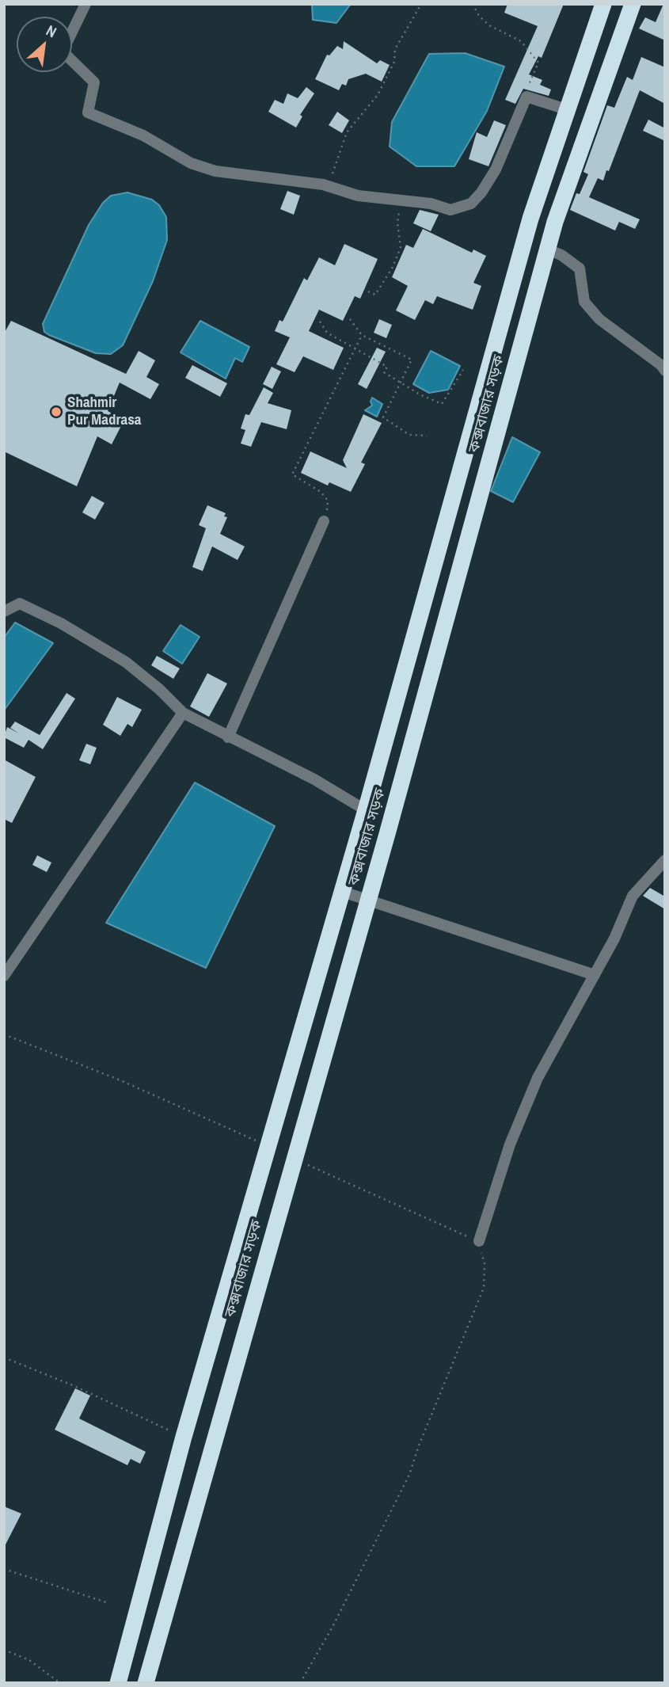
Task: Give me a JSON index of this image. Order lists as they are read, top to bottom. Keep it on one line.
{"streets":{"highway":["কক্সবাজার সড়ক"]},"places":["Shahmir Pur Madrasa"],"north":"top right"}
